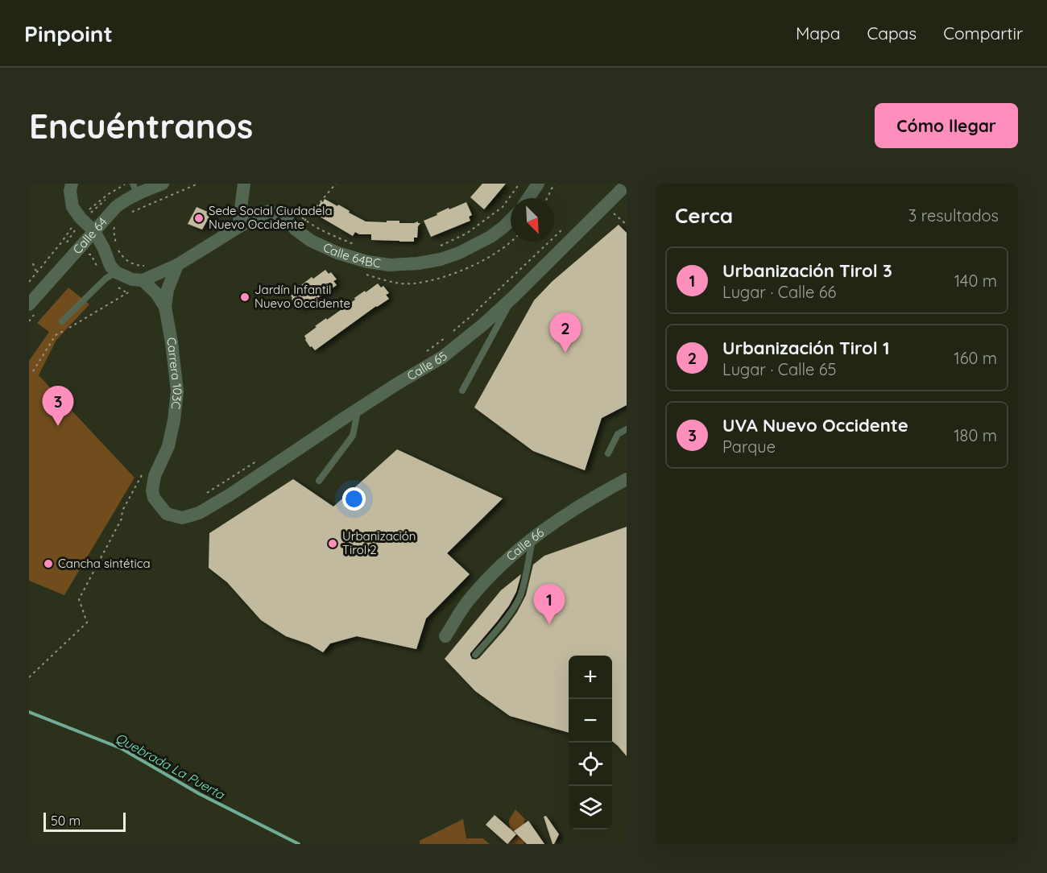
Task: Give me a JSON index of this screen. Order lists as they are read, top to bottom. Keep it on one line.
{"streets":{"street":["Calle 64","Calle 64BC","Calle 65","Carrera 103C","Calle 66"]},"crossings":[["Calle 65","Carrera 103C"]],"water":["Quebrada La Puerta"],"places":["Sede Social Ciudadela Nuevo Occidente","Jardín Infantil Nuevo Occidente","Urbanización Tirol 2","Cancha sintética"],"scale_bar":"50 m","north":"bottom right","page":{"header":"Pinpoint","nav":["Mapa","Capas","Compartir"],"buttons":"Cómo llegar","title":"Encuéntranos","heading":["Cerca","3 resultados"],"list":[{"mark":"1","name":"Urbanización Tirol 3","note":"Lugar · Calle 66","value":"140 m"},{"mark":"2","name":"Urbanización Tirol 1","note":"Lugar · Calle 65","value":"160 m"},{"mark":"3","name":"UVA Nuevo Occidente","note":"Parque","value":"180 m"}],"pins":["2","3","1"],"map_buttons":["+","−"],"scale":"50 m"}}
